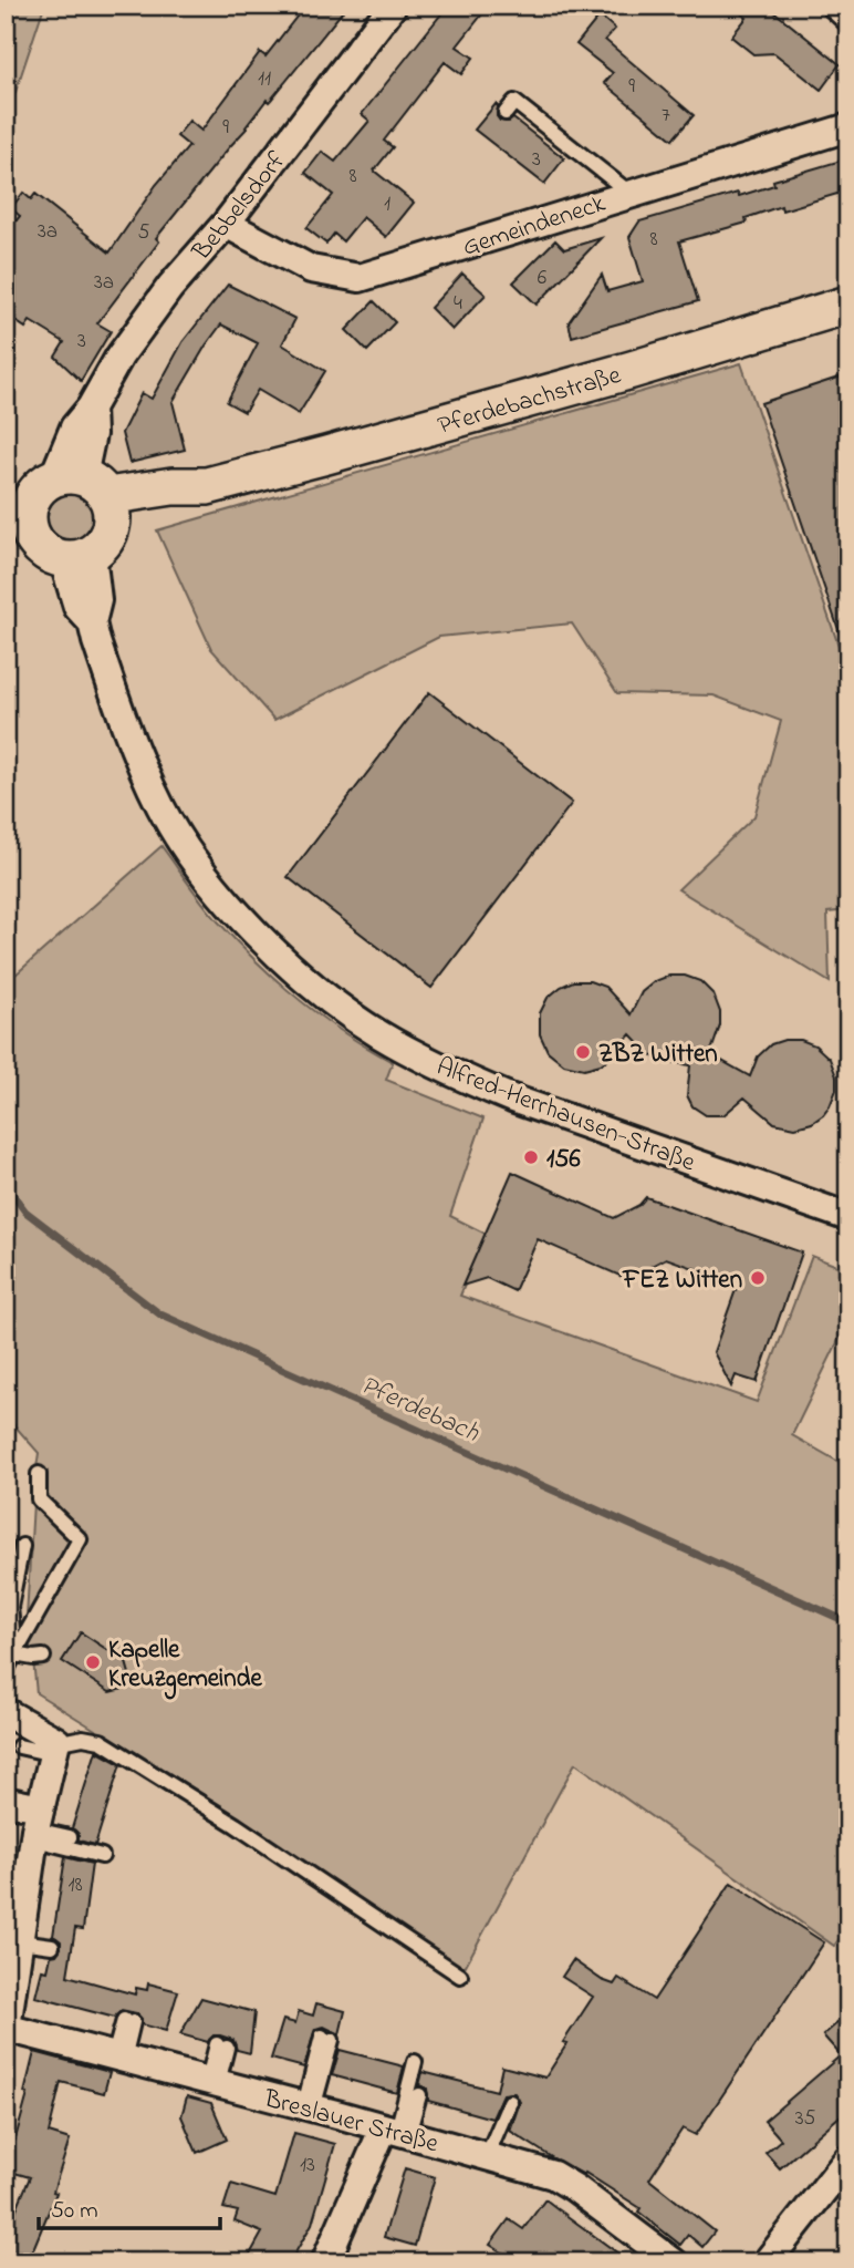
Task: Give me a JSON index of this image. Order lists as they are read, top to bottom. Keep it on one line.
{"streets":{"main road":["Pferdebachstraße"],"street":["Bebbelsdorf","Gemeindeneck","Alfred-Herrhausen-Straße","Breslauer Straße"]},"crossings":[["Bebbelsdorf","Gemeindeneck"],["Bebbelsdorf","Pferdebachstraße"]],"water":["Pferdebach"],"places":["ZBZ Witten","156","FEZ Witten","Kapelle Kreuzgemeinde"],"house_numbers":["11","9","7","9","3","8","1","3a","5","8","6","3a","4","3","18","35","13"],"scale_bar":"50 m"}
